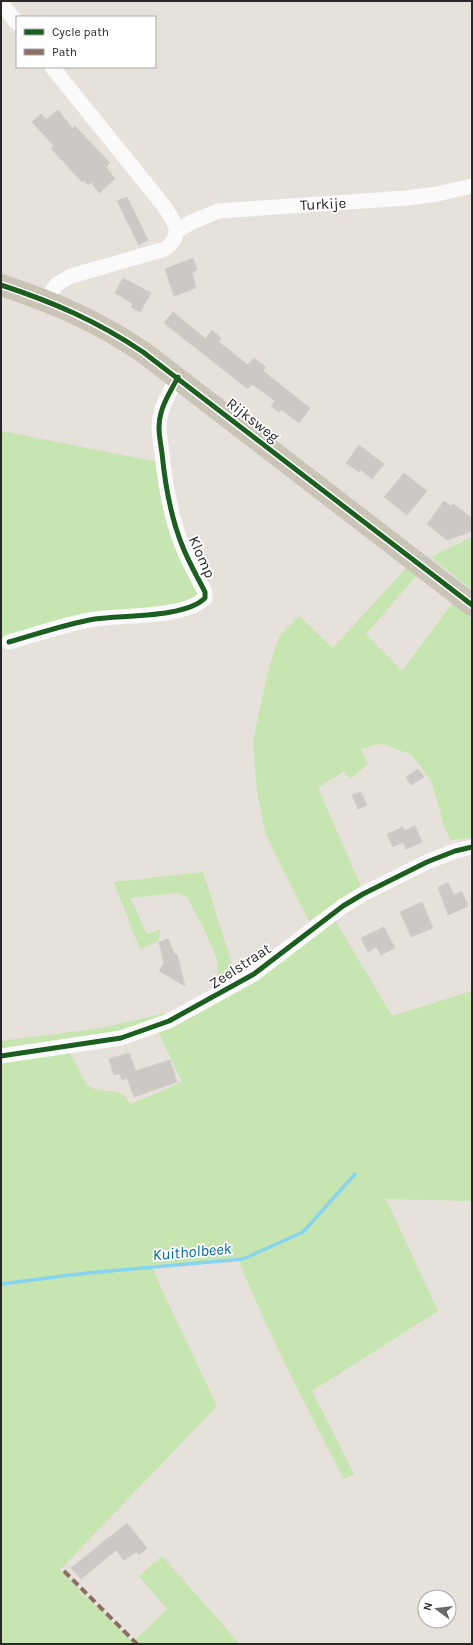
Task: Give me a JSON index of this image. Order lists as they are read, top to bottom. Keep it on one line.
{"streets":{"main road":["Rijksweg"],"street":["Turkije","Klomp","Zeelstraat"]},"crossings":[["Turkije","Rijksweg"],["Rijksweg","Klomp"]],"water":["Kuitholbeek"],"legend":["Cycle path","Path"],"north":"left"}
